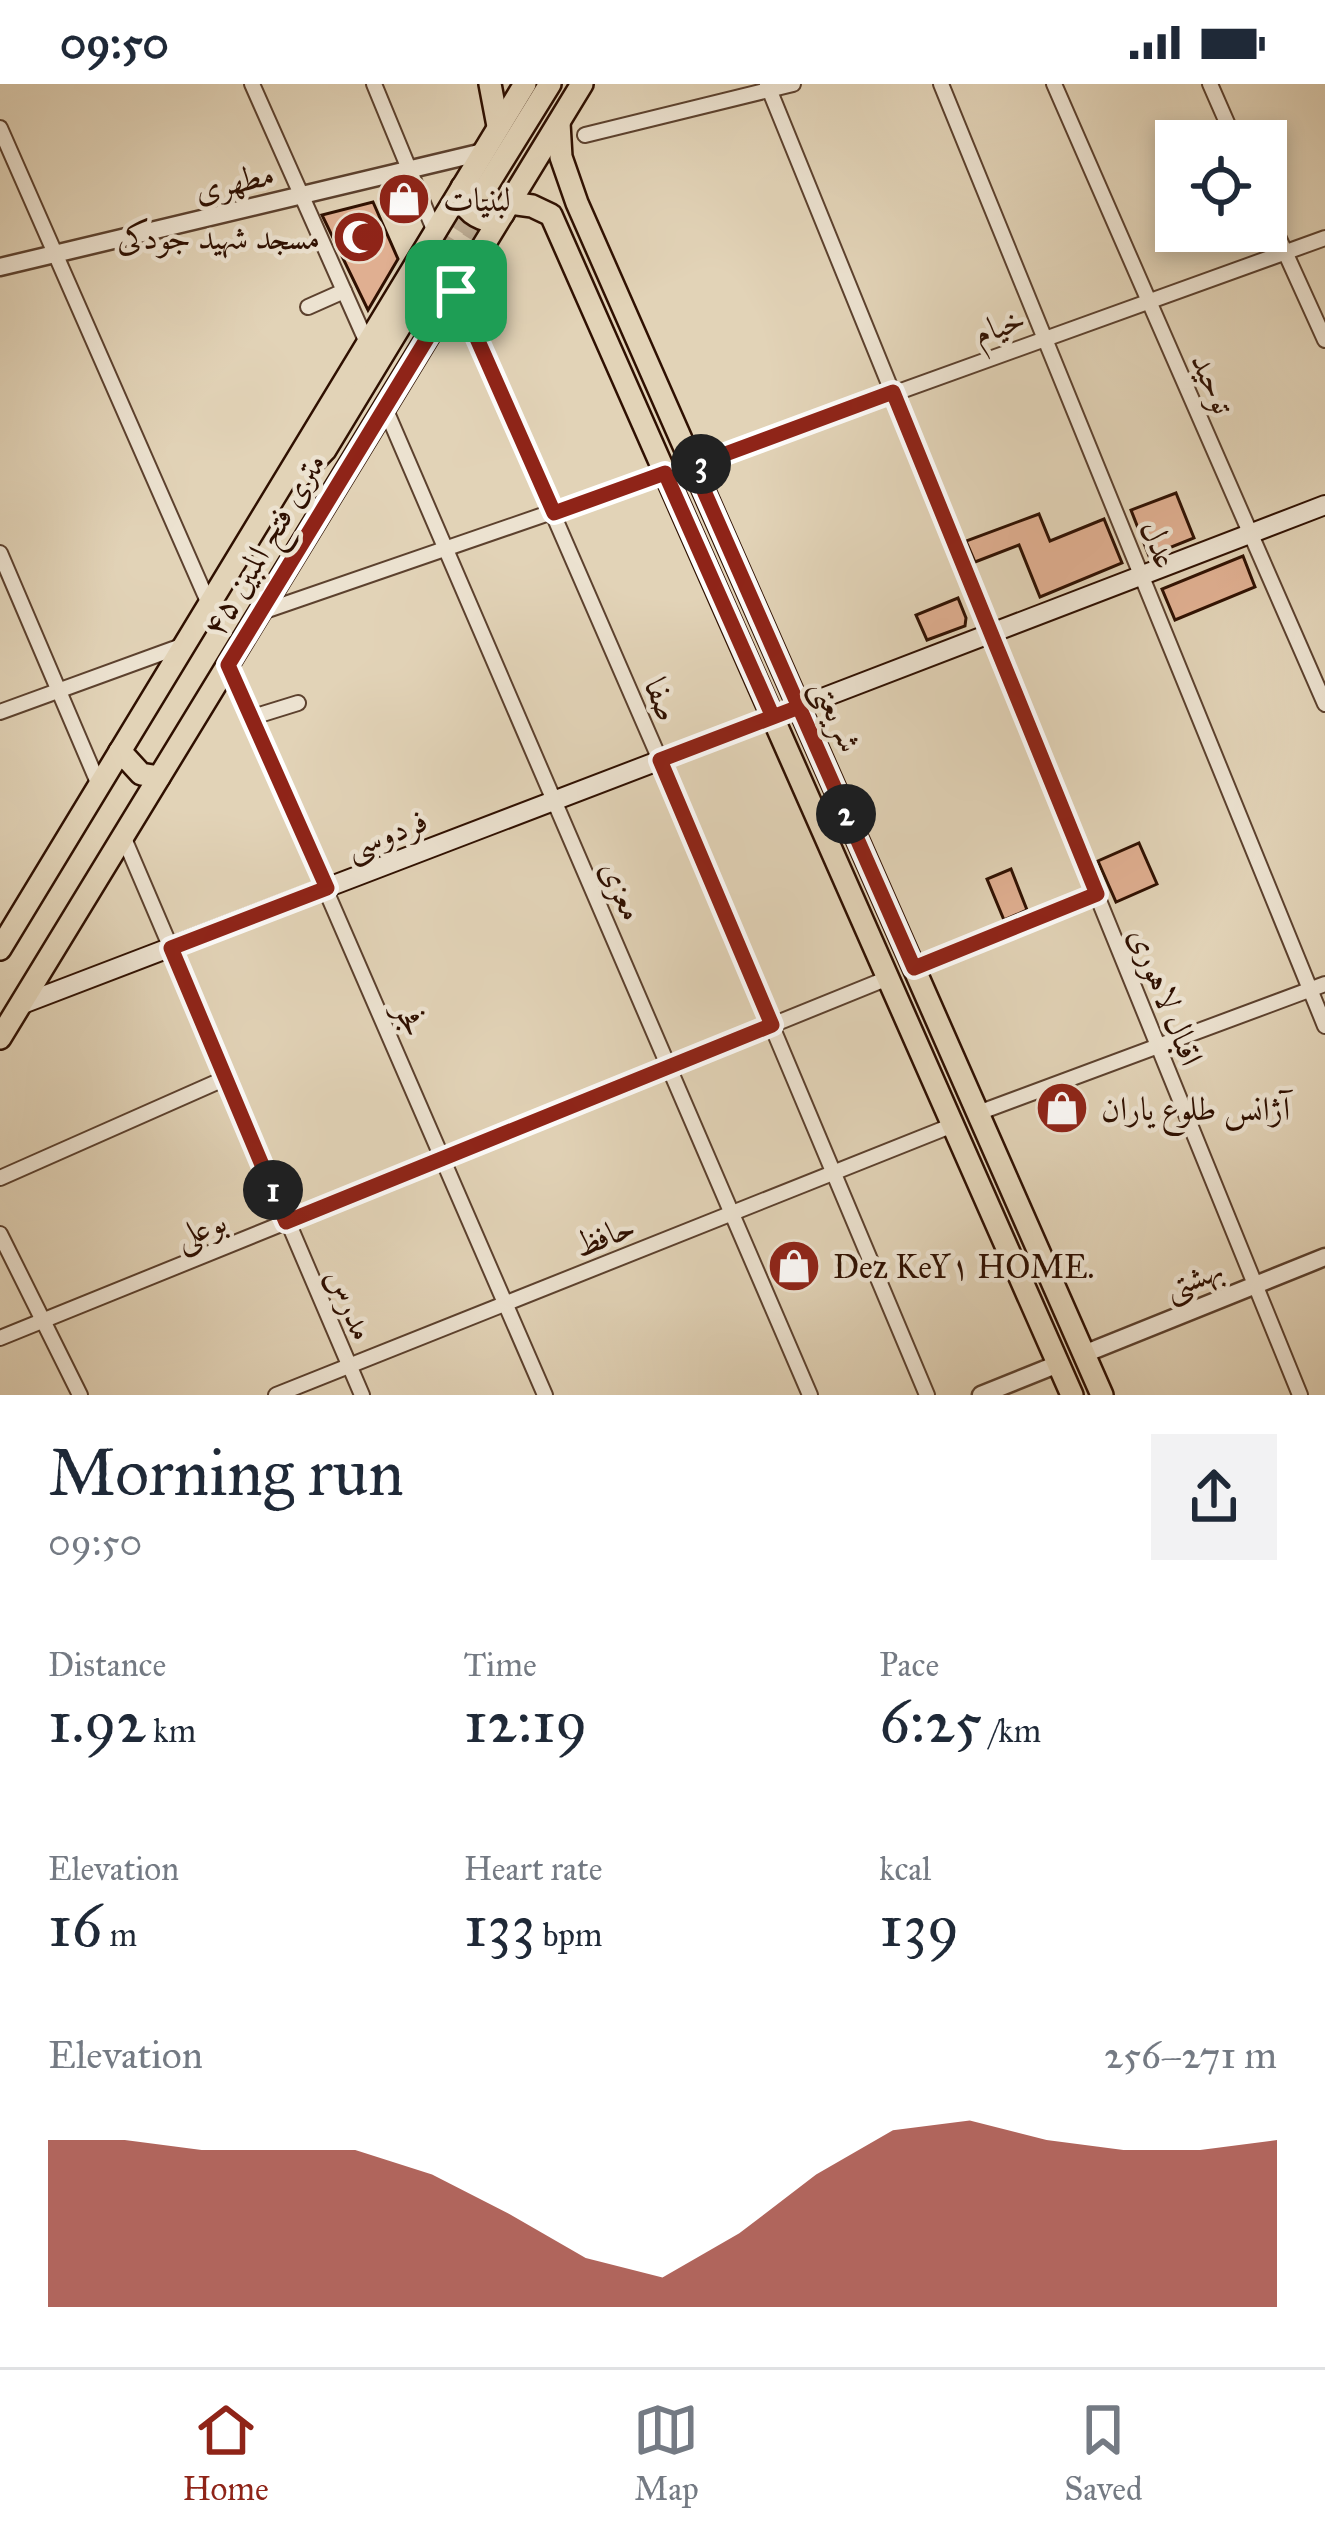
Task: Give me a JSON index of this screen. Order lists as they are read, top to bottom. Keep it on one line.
{"streets":{"main road":["۴۵ متری فتح المبین","شریعتی","فردوسی"],"street":["مطهری","خیام","توحید","عدل","صفا","معزی","اقبال لاهوری","فجر","بوعلی","حافظ","بهشتی","مدرس"]},"crossings":[["مطهری","۴۵ متری فتح المبین"],["مطهری","صفا"],["خیام","توحید"],["خیام","عدل"],["خیام","شریعتی"],["خیام","اقبال لاهوری"],["۴۵ متری فتح المبین","صفا"],["۴۵ متری فتح المبین","شریعتی"],["۴۵ متری فتح المبین","فردوسی"],["۴۵ متری فتح المبین","معزی"],["۴۵ متری فتح المبین","فجر"],["۴۵ متری فتح المبین","مدرس"],["صفا","فردوسی"],["صفا","بوعلی"],["صفا","حافظ"],["شریعتی","فردوسی"],["شریعتی","بوعلی"],["شریعتی","حافظ"],["شریعتی","بهشتی"],["فردوسی","معزی"],["فردوسی","فجر"],["فردوسی","مدرس"],["معزی","بوعلی"],["معزی","حافظ"],["اقبال لاهوری","بهشتی"],["فجر","بوعلی"],["فجر","حافظ"],["بوعلی","مدرس"],["حافظ","مدرس"]],"places":{"shop":["لبنیات","آژانس طلوع یاران","Dez KeY۱ HOME."],"mosque":["مسجد شهید جودکی"]},"page":{"status":"09:50","pins":["3","2","1"],"heading":["Morning run","09:50"],"stats":[["Distance","1.92 km"],["Time","12:19"],["Pace","6:25 /km"],["Elevation","16 m"],["Heart rate","133 bpm"],["kcal","139"]],"chart":["Elevation","256–271 m"],"tabs":["Home","Map","Saved"]}}
